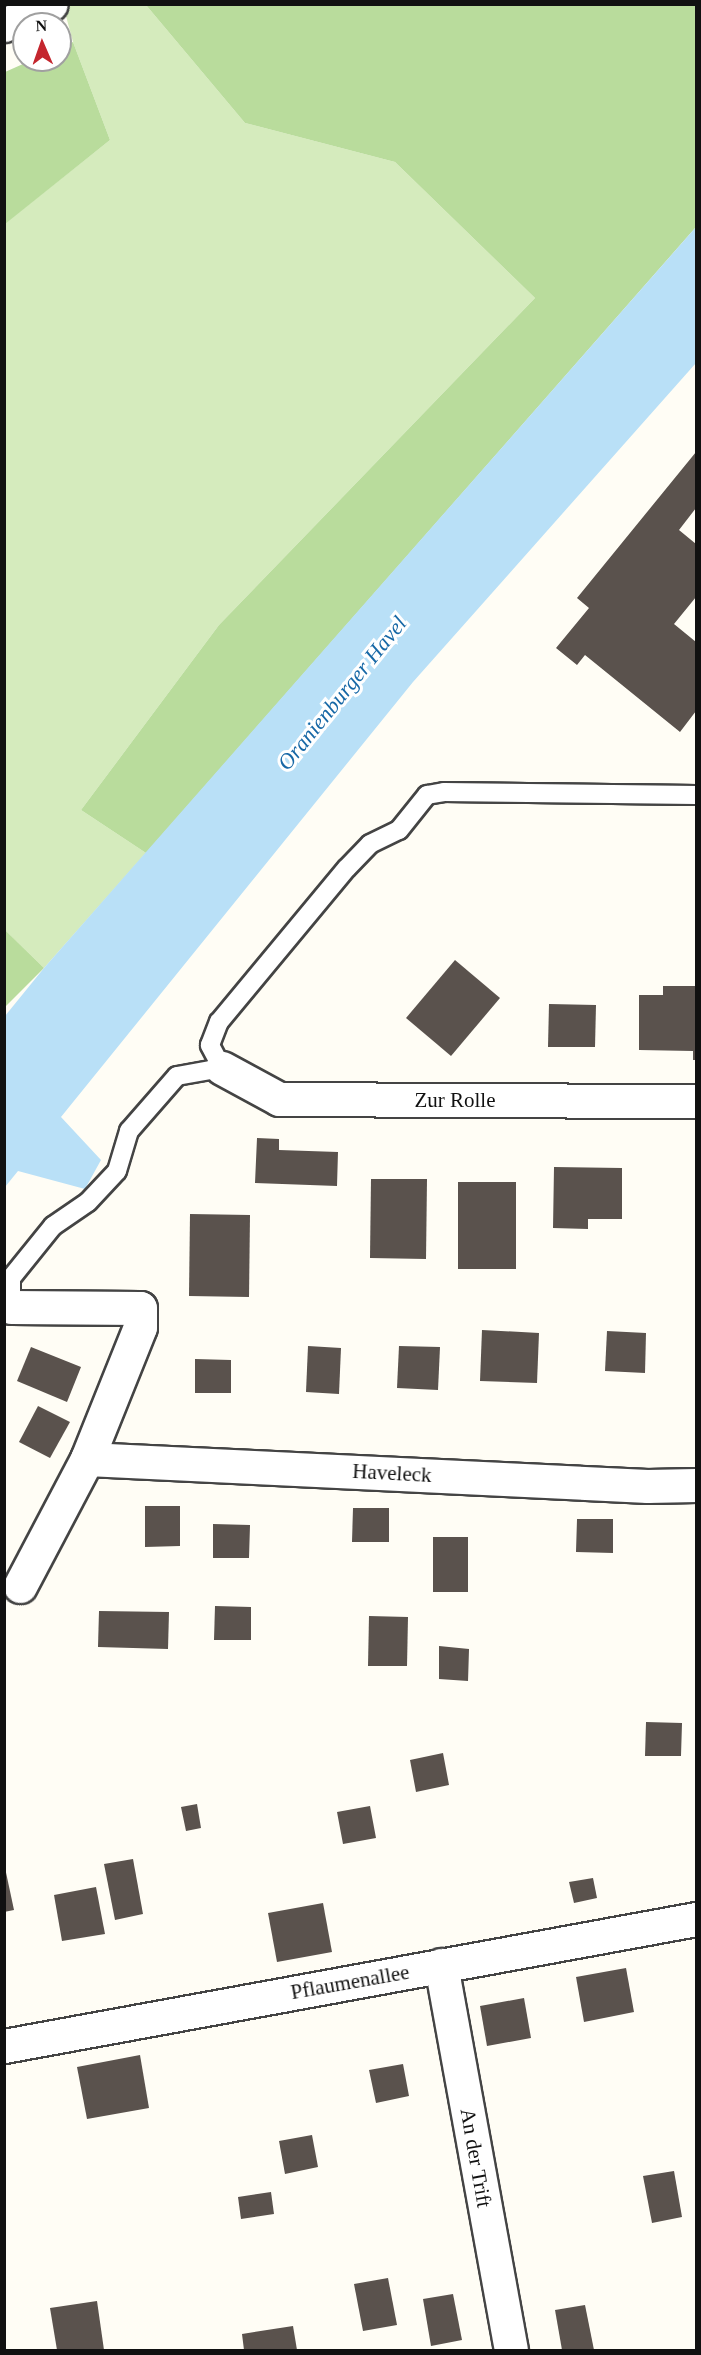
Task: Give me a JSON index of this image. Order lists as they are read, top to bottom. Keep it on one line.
{"streets":{"street":["Zur Rolle","Haveleck","Pflaumenallee","An der Trift"]},"crossings":[["Pflaumenallee","An der Trift"]],"water":["Oranienburger Havel"],"north":"top"}
